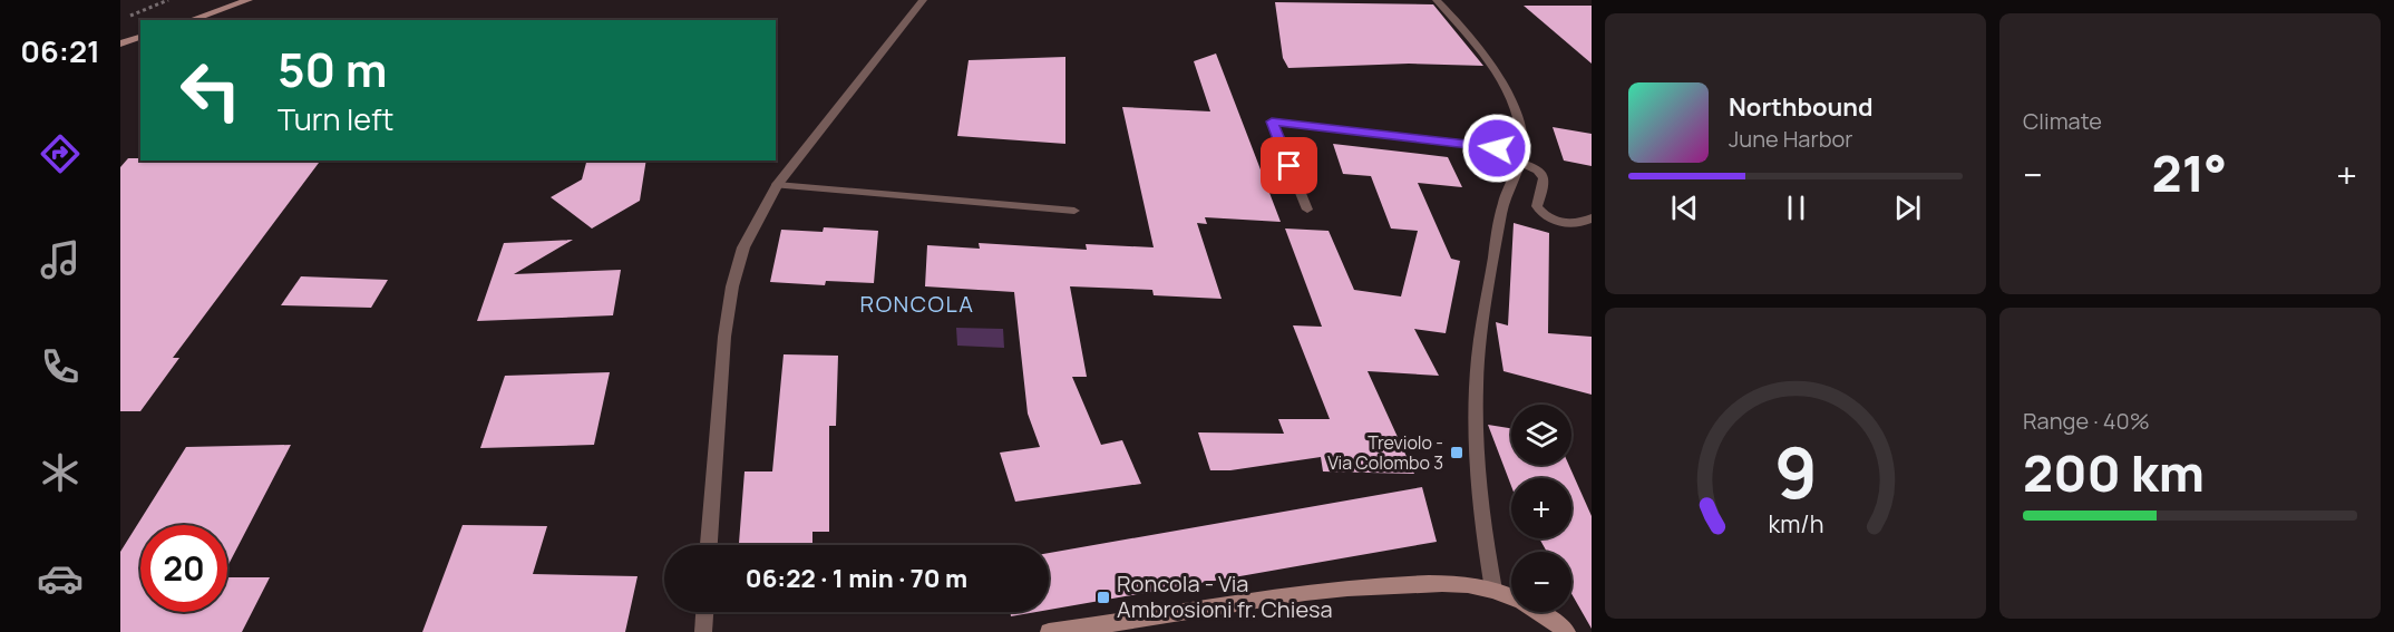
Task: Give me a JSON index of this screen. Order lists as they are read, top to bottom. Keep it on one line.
{"districts":["RONCOLA"],"places":{"transit":["Treviolo - Via Colombo 3","Roncola - Via Ambrosioni fr. Chiesa"]},"page":{"tabs":"06:21","tile":["Climate",["Range · 40%","200 km"]],"turn":["50 m","Turn left"],"song":["Northbound","June Harbor"],"heat":["−","21°","+"],"map_buttons":["+","−"],"limit":"20","trip":"06:22 · 1 min · 70 m","gauge":["9","km/h"]}}
